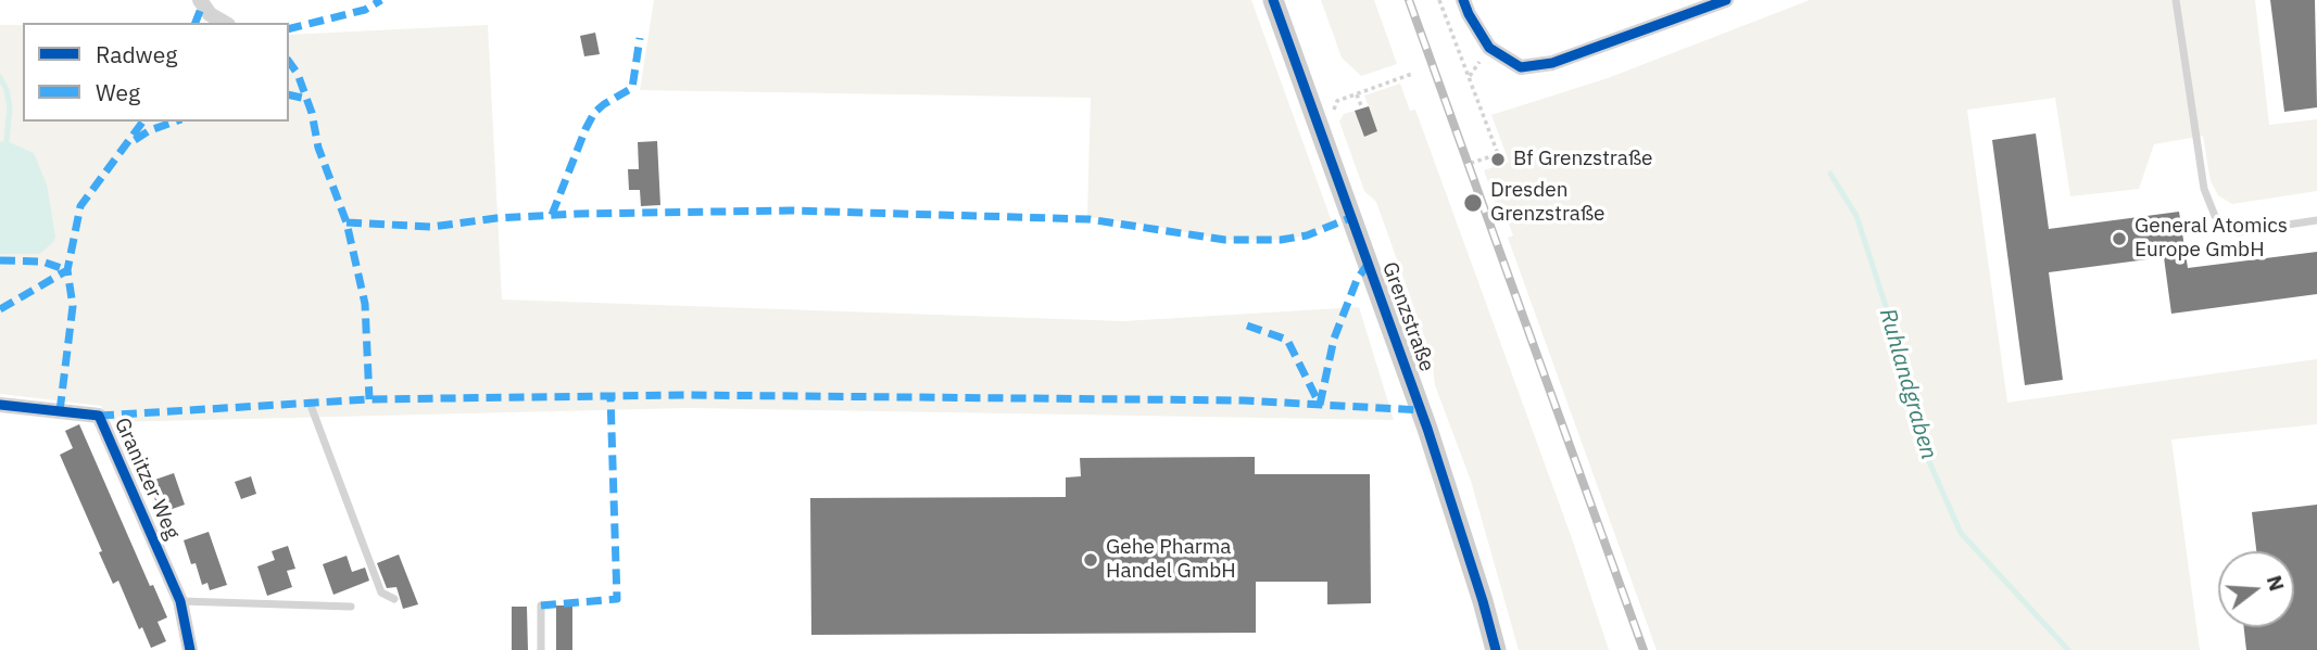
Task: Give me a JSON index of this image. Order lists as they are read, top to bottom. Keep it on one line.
{"streets":{"main road":["Grenzstraße"],"street":["Granitzer Weg"]},"water":["Ruhlandgraben"],"places":["Bf Grenzstraße","Dresden Grenzstraße","General Atomics Europe GmbH","Gehe Pharma Handel GmbH"],"legend":["Radweg","Weg"],"north":"right"}
